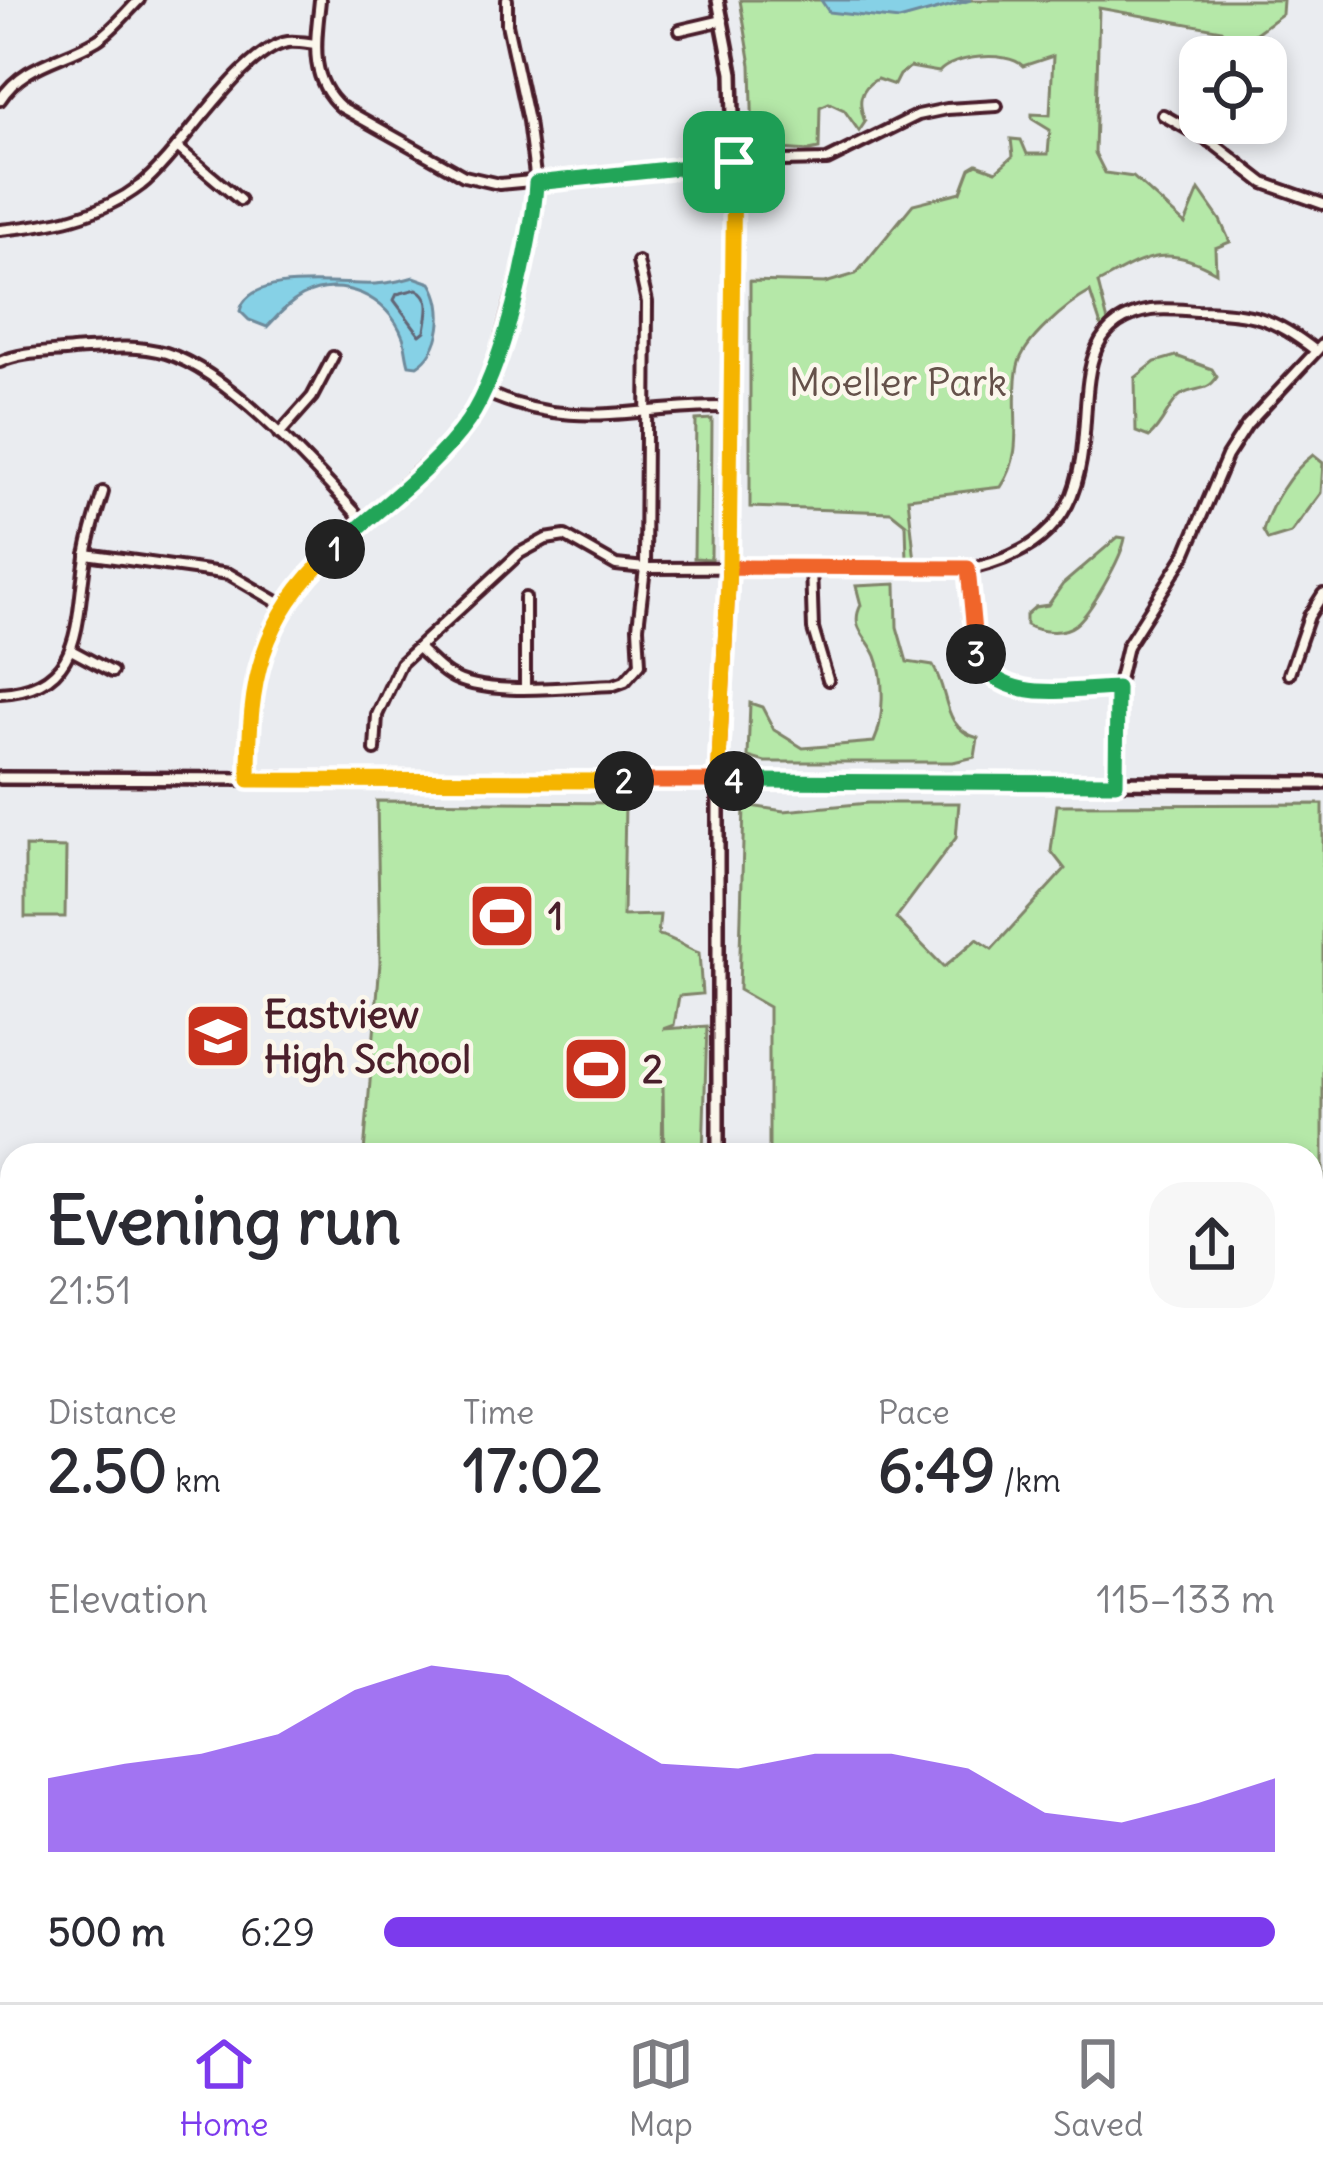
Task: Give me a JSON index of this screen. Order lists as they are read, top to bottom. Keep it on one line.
{"parks":["Moeller Park"],"places":{"sports":["1","2"],"school or university":["Eastview High School"]},"page":{"pins":["1","3","2","4"],"heading":["Evening run","21:51"],"stats":[["Distance","2.50 km"],["Time","17:02"],["Pace","6:49 /km"]],"chart":["Elevation","115–133 m"],"list":[{"name":"500 m","note":"6:29"}],"tabs":["Home","Map","Saved"]}}
